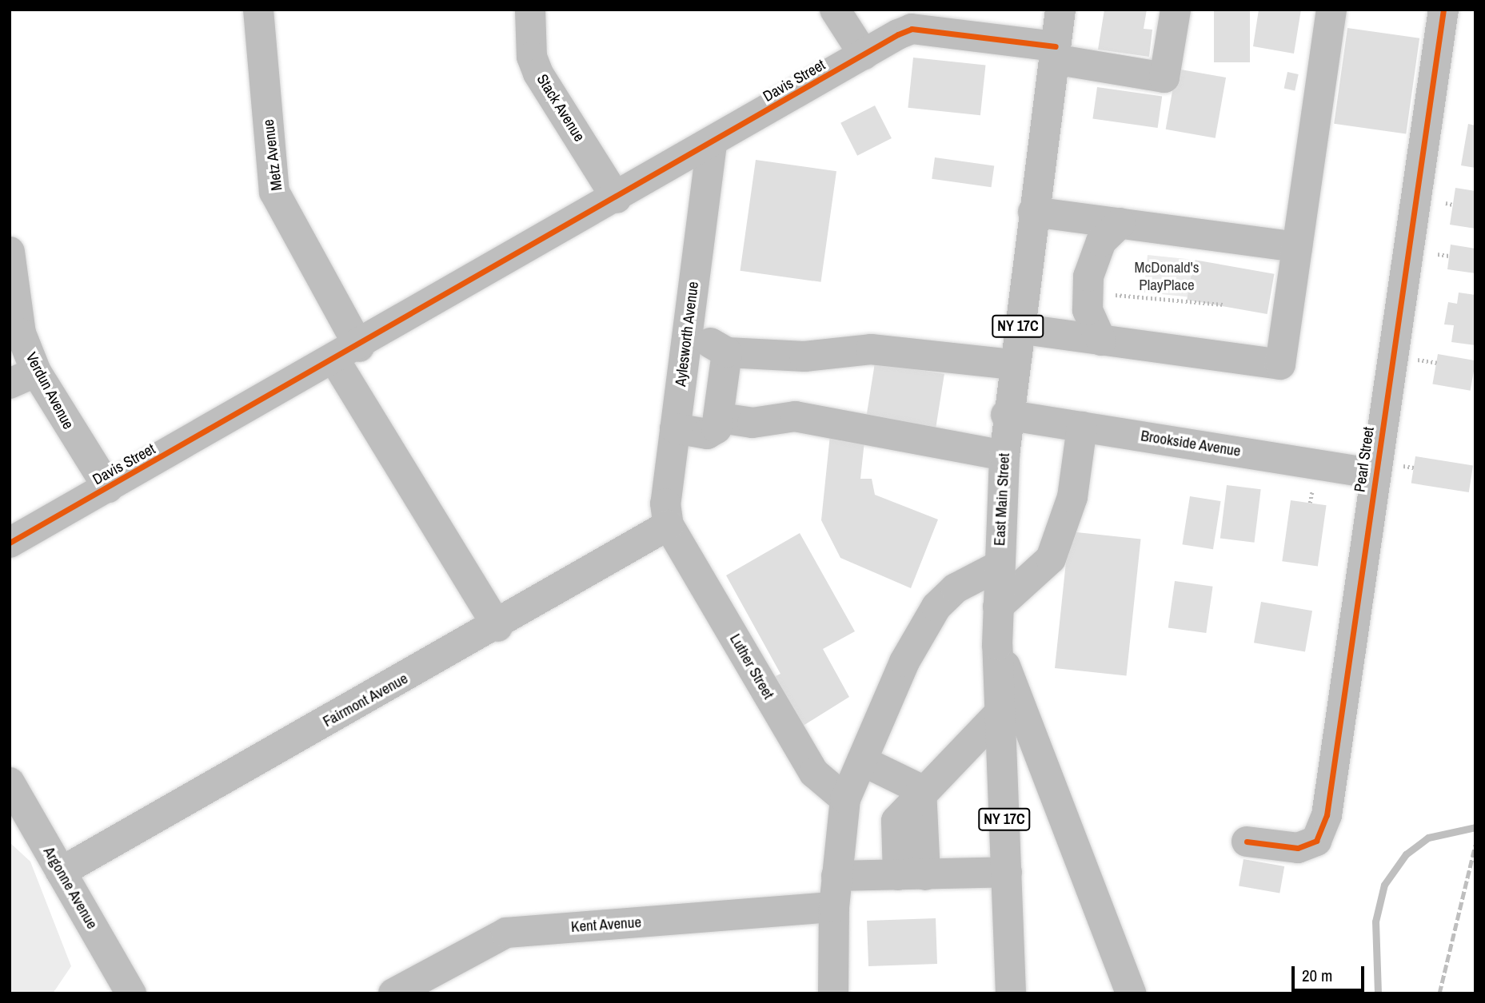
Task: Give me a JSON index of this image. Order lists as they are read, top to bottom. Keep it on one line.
{"streets":{"street":["Davis Street","Stack Avenue","Metz Avenue","NY 17C","Aylesworth Avenue","Verdun Avenue","Brookside Avenue","Pearl Street","East Main Street","Luther Street","Fairmont Avenue","Argonne Avenue","Kent Avenue"]},"crossings":[["Davis Street","Stack Avenue"],["Davis Street","Metz Avenue"],["Davis Street","Aylesworth Avenue"],["Davis Street","Verdun Avenue"],["Davis Street","East Main Street"],["Metz Avenue","Fairmont Avenue"],["Aylesworth Avenue","Luther Street"],["Aylesworth Avenue","Fairmont Avenue"],["Brookside Avenue","Pearl Street"],["Brookside Avenue","East Main Street"],["Luther Street","Fairmont Avenue"],["Fairmont Avenue","Argonne Avenue"]],"parks":["McDonald's PlayPlace"],"scale_bar":"20 m"}
